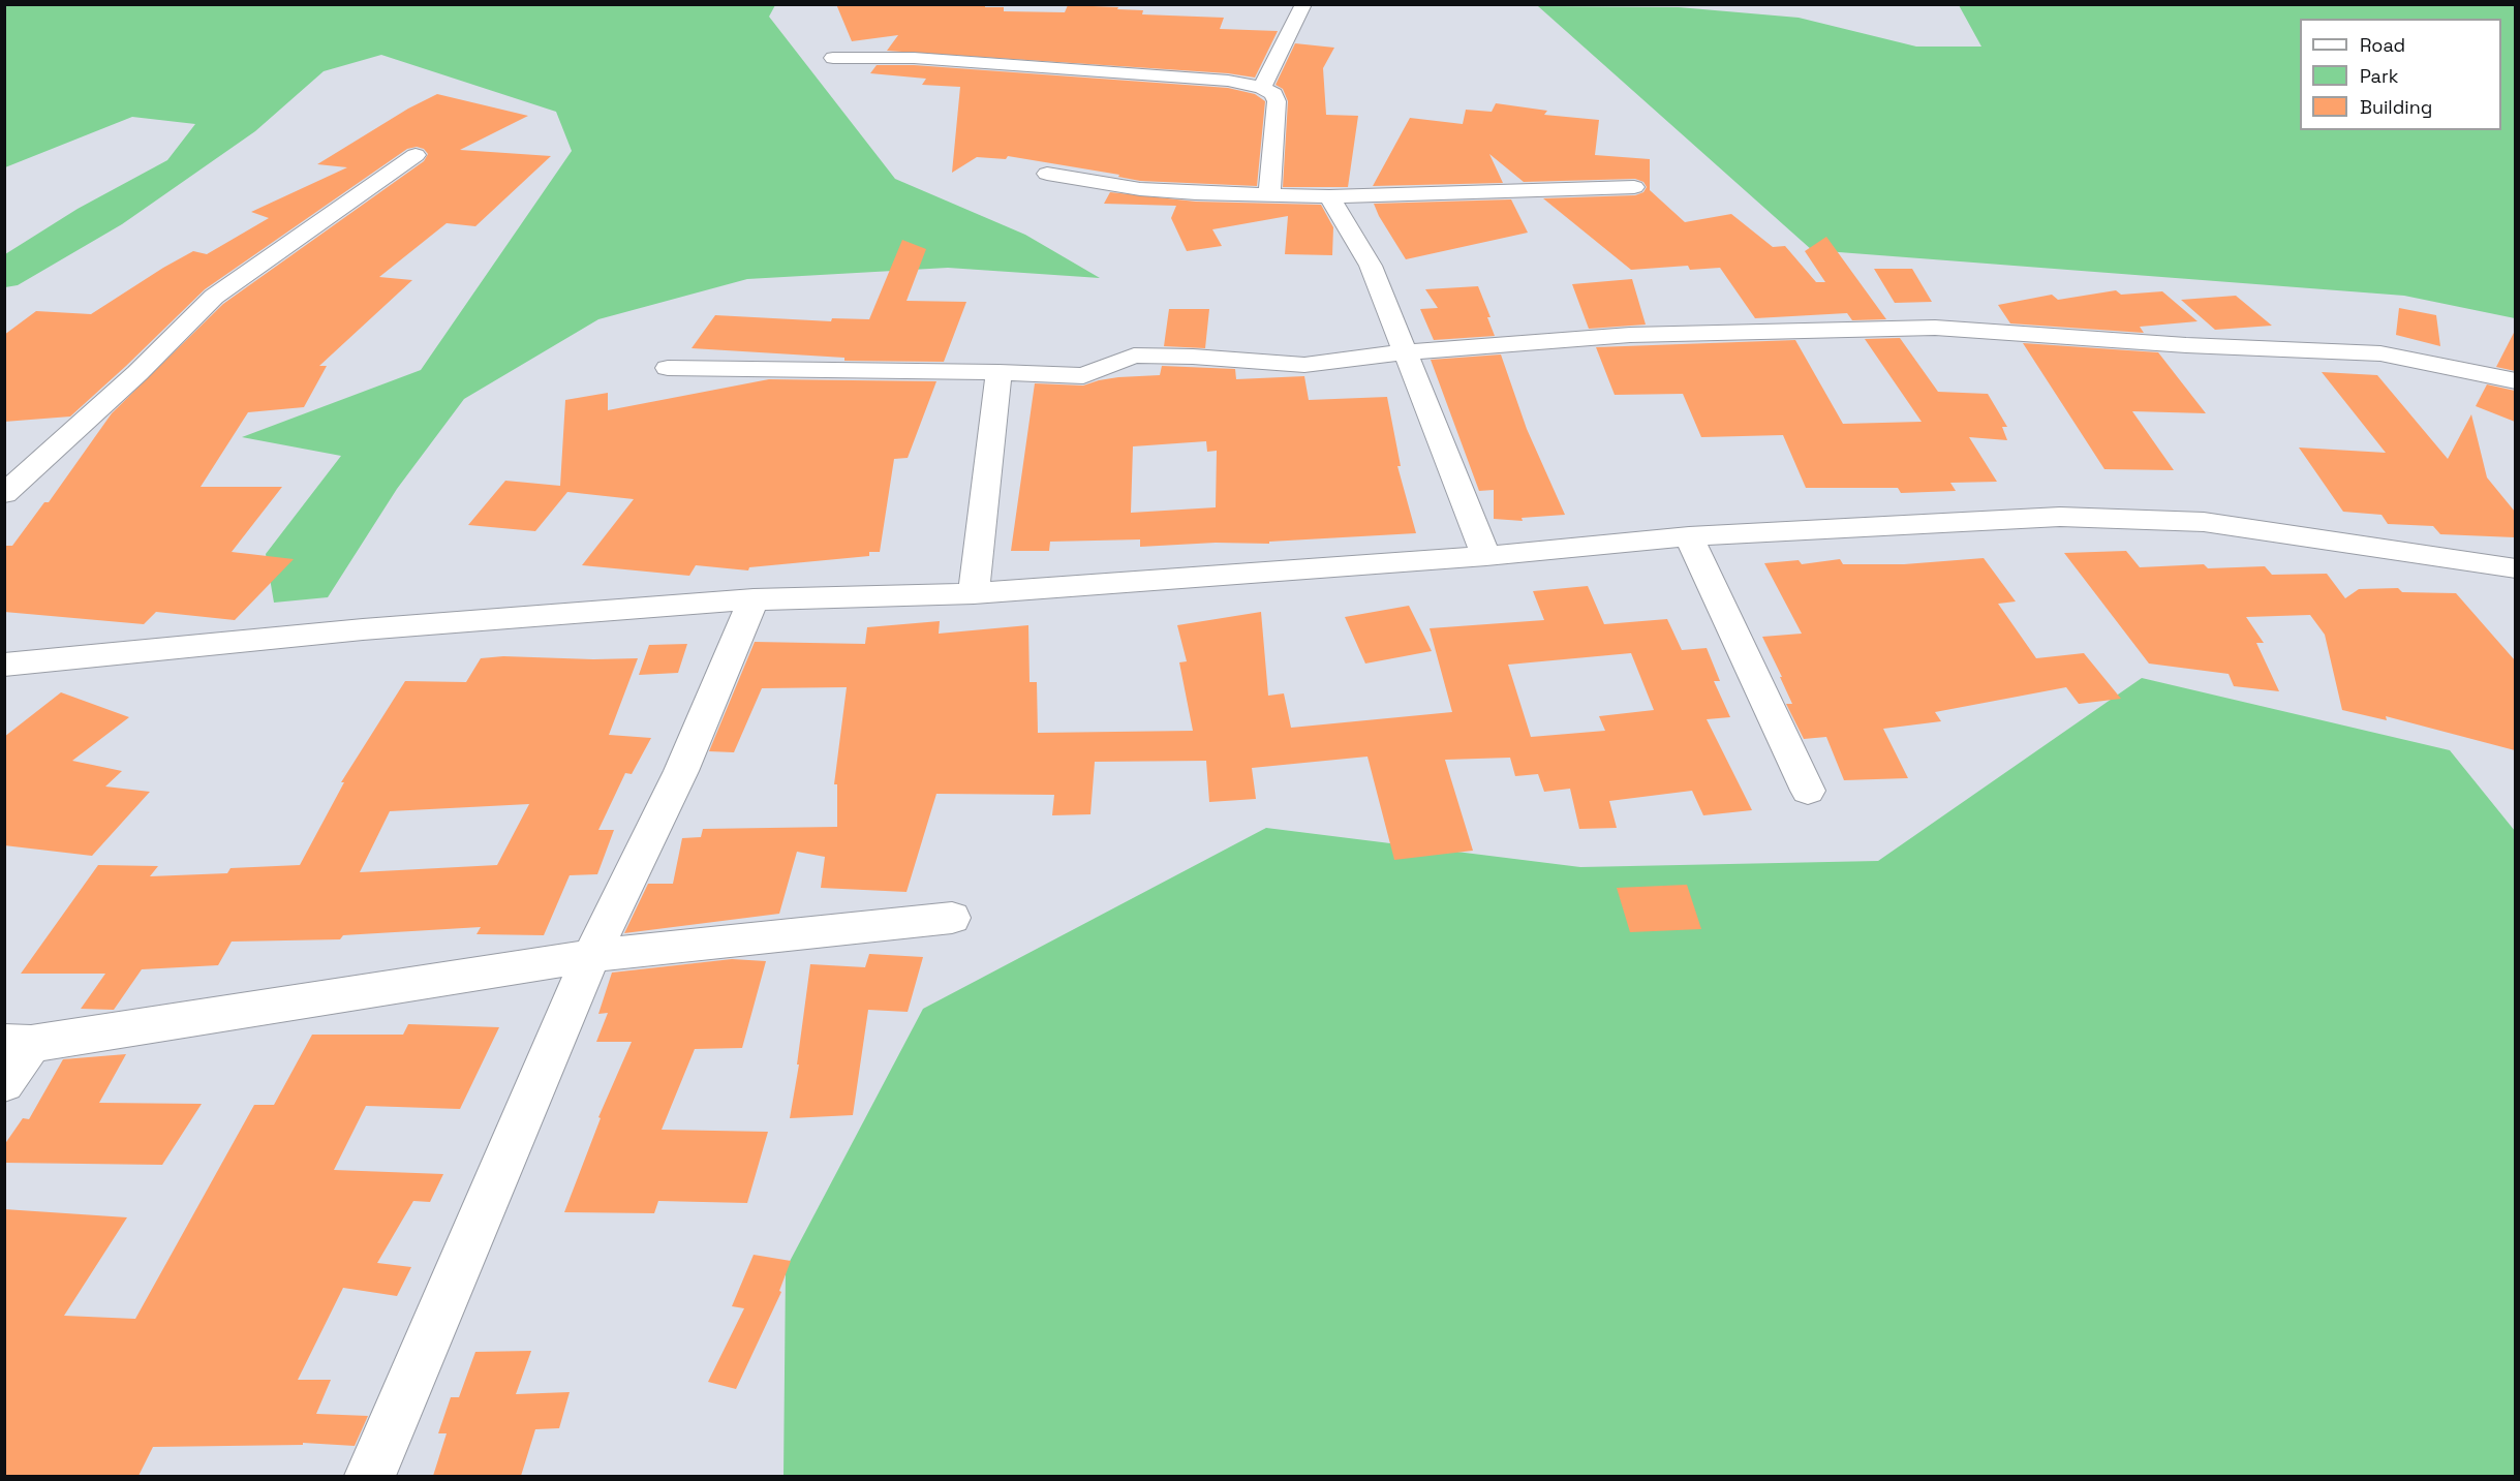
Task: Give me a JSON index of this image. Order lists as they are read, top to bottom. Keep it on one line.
{"legend":["Road","Park","Building"]}
